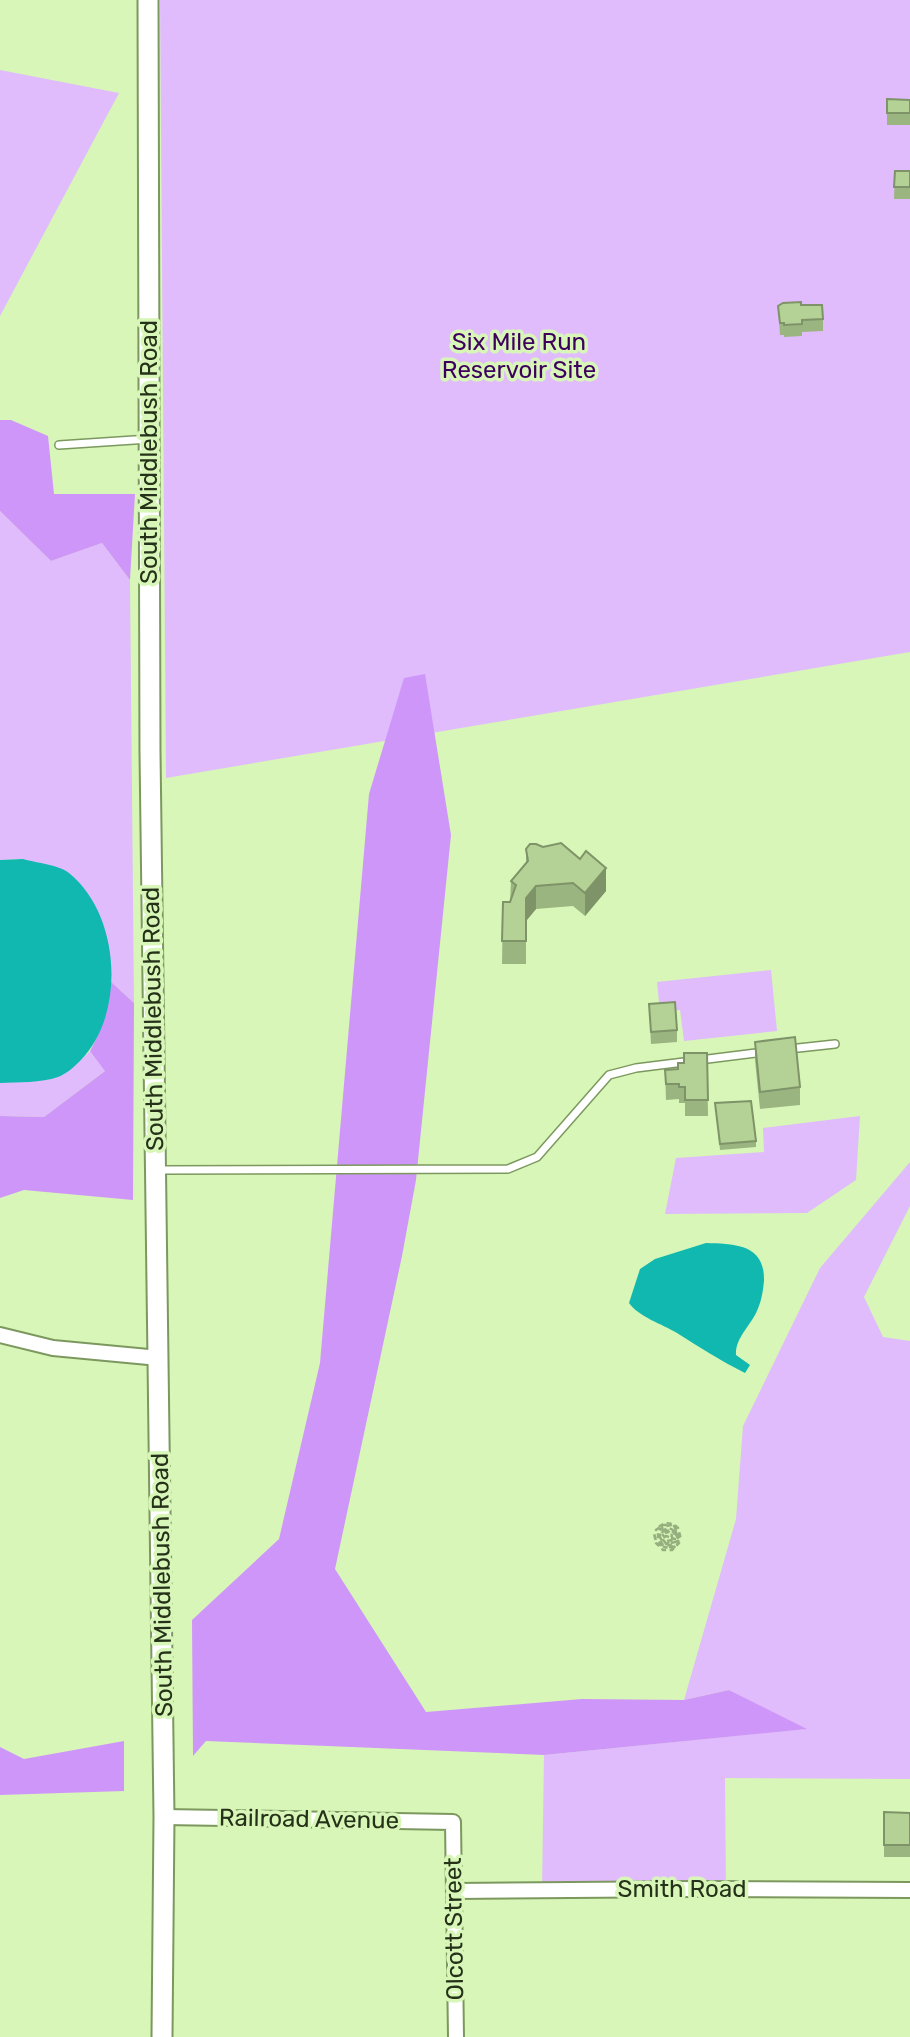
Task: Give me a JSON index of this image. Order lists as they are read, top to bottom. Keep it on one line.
{"streets":{"street":["South Middlebush Road","Railroad Avenue","Smith Road","Olcott Street"]},"crossings":[["South Middlebush Road","Railroad Avenue"],["Railroad Avenue","Olcott Street"],["Smith Road","Olcott Street"]],"parks":["Six Mile Run Reservoir Site"]}
